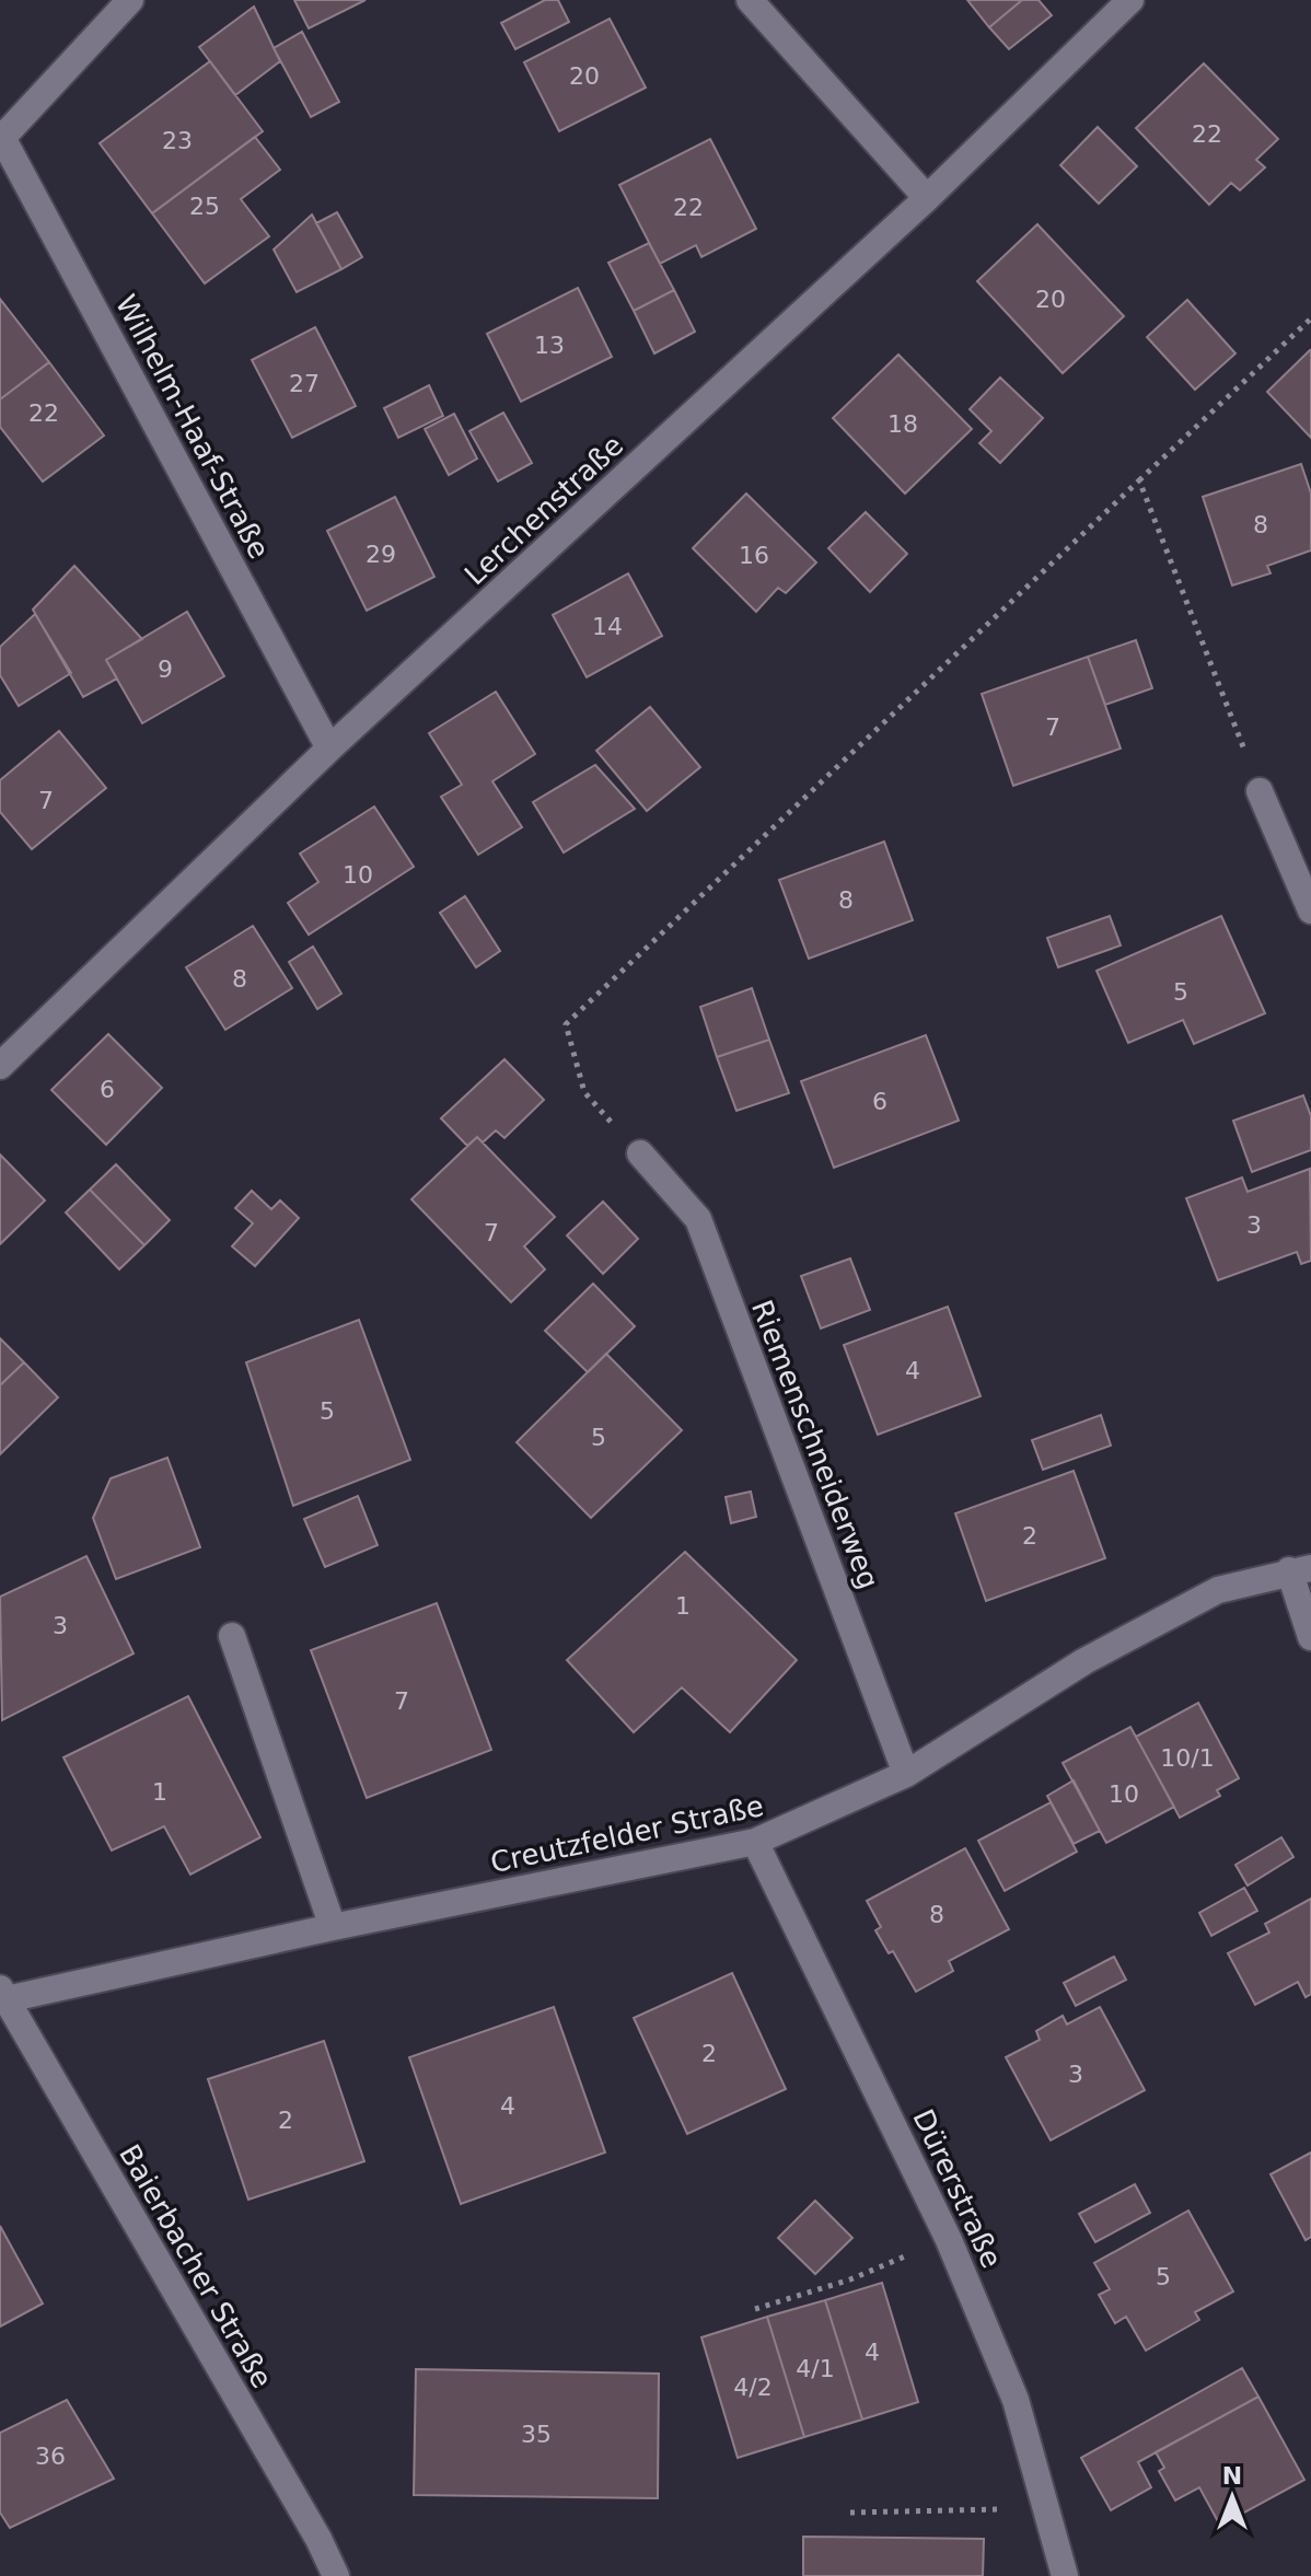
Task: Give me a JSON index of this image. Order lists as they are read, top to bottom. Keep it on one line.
{"streets":{"street":["Wilhelm-Haaf-Straße","Lerchenstraße","Riemenschneiderweg","Creutzfelder Straße","Dürerstraße","Baierbacher Straße"]},"crossings":[["Wilhelm-Haaf-Straße","Lerchenstraße"],["Riemenschneiderweg","Creutzfelder Straße"],["Creutzfelder Straße","Dürerstraße"],["Creutzfelder Straße","Baierbacher Straße"]],"house_numbers":["20","22","23","25","22","20","13","27","22","18","8","29","16","14","9","7","7","10","8","8","5","6","6","3","7","4","5","5","2","1","3","7","10/1","1","10","8","2","3","4","2","5","4","4/1","4/2","35","36"],"north":"top"}
